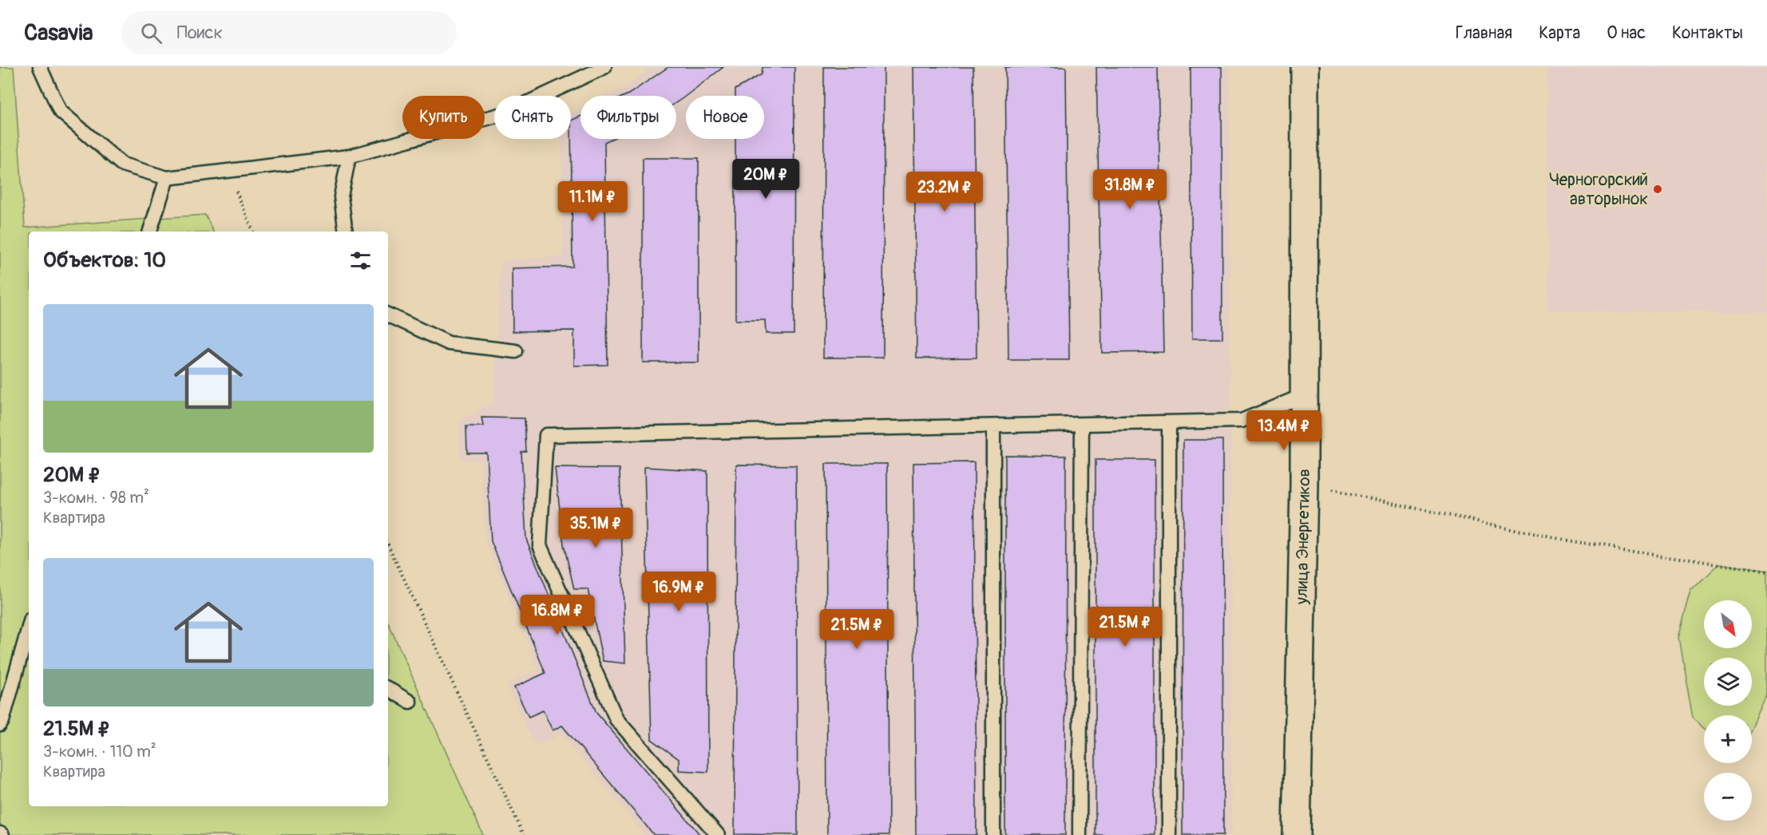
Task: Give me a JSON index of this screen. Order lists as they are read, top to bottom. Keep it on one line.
{"streets":{"main road":["улица Энергетиков"]},"places":["Черногорский авторынок"],"north":"bottom right","page":{"header":"Casavia","search":"Поиск","nav":["Главная","Карта","О нас","Контакты"],"chip":["Купить","Снять","Фильтры","Новое"],"price":["20M ₽","31.8M ₽","23.2M ₽","11.1M ₽","13.4M ₽","35.1M ₽","16.9M ₽","16.8M ₽","21.5M ₽","21.5M ₽"],"heading":"Объектов: 10","list":[{"name":"20M ₽","note":"3-комн. · 98 m² · Квартира"},{"name":"21.5M ₽","note":"3-комн. · 110 m² · Квартира"}],"map_buttons":["+","−"]}}
